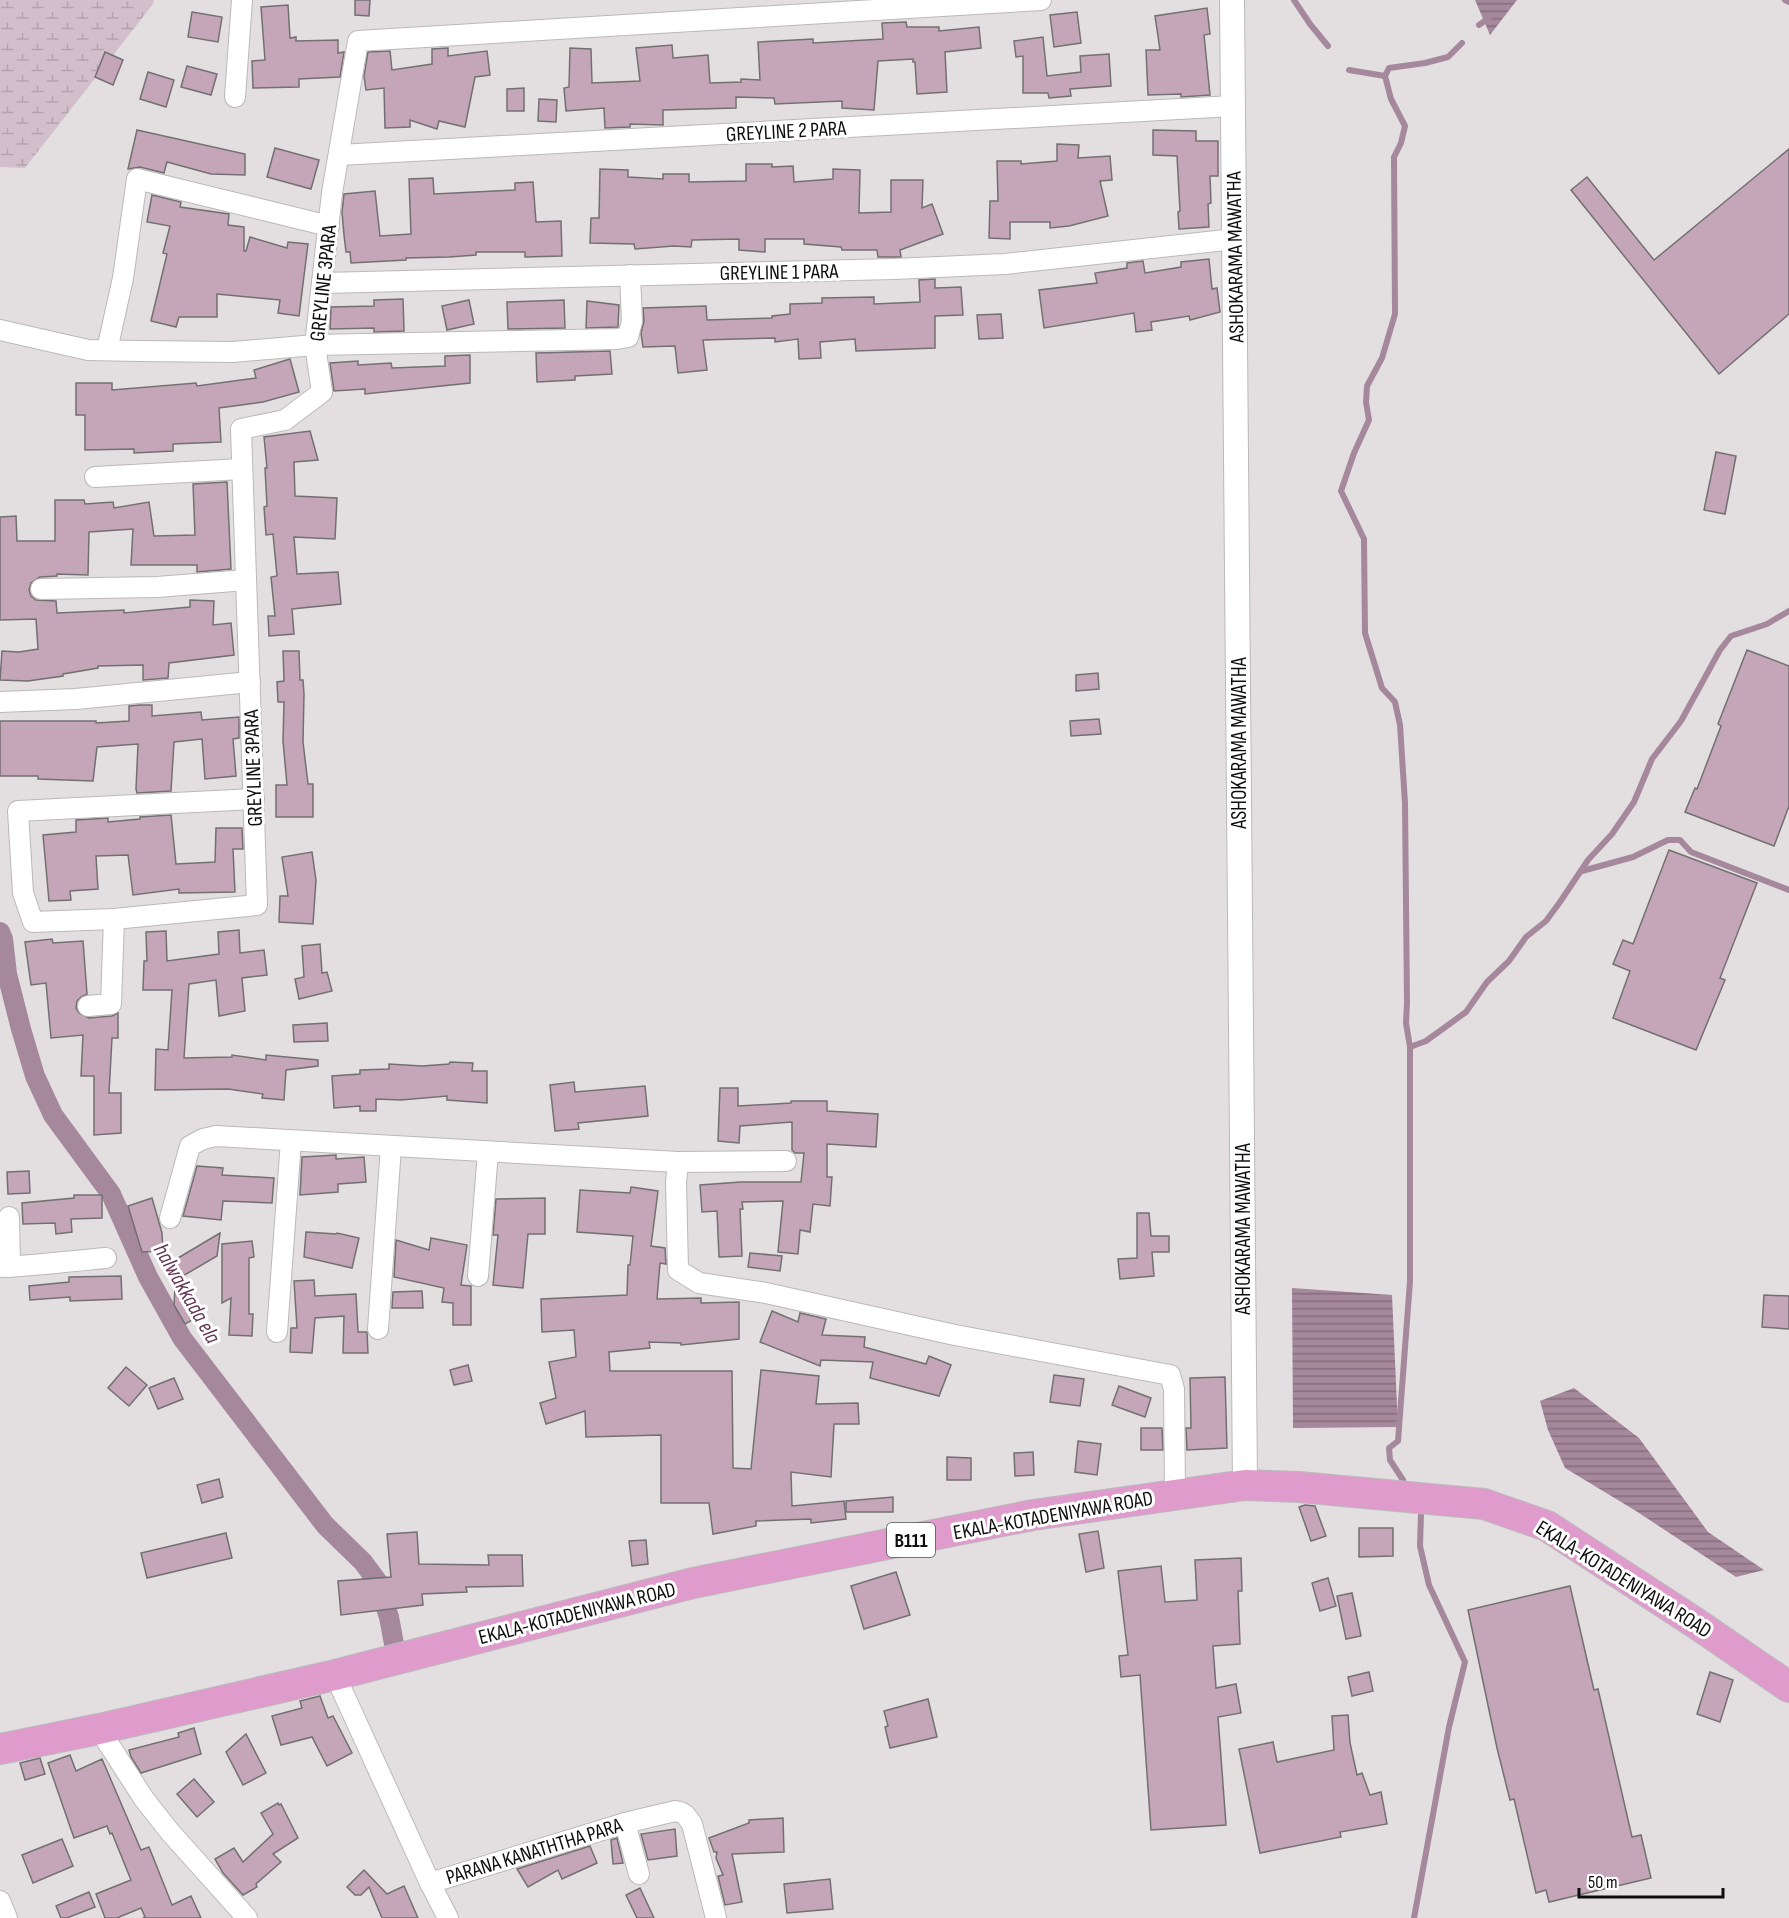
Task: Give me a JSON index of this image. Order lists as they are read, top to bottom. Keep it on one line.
{"streets":{"main road":["EKALA-KOTADENIYAWA ROAD","B111"],"street":["GREYLINE 2 PARA","ASHOKARAMA MAWATHA","GREYLINE 1 PARA","GREYLINE 3PARA","PARANA KANATHTHA PARA"]},"crossings":[["GREYLINE 2 PARA","ASHOKARAMA MAWATHA"],["GREYLINE 2 PARA","GREYLINE 3PARA"],["ASHOKARAMA MAWATHA","GREYLINE 1 PARA"],["ASHOKARAMA MAWATHA","EKALA-KOTADENIYAWA ROAD"],["GREYLINE 1 PARA","GREYLINE 3PARA"],["EKALA-KOTADENIYAWA ROAD","PARANA KANATHTHA PARA"]],"water":["halwakkada ela"],"scale_bar":"50 m"}
